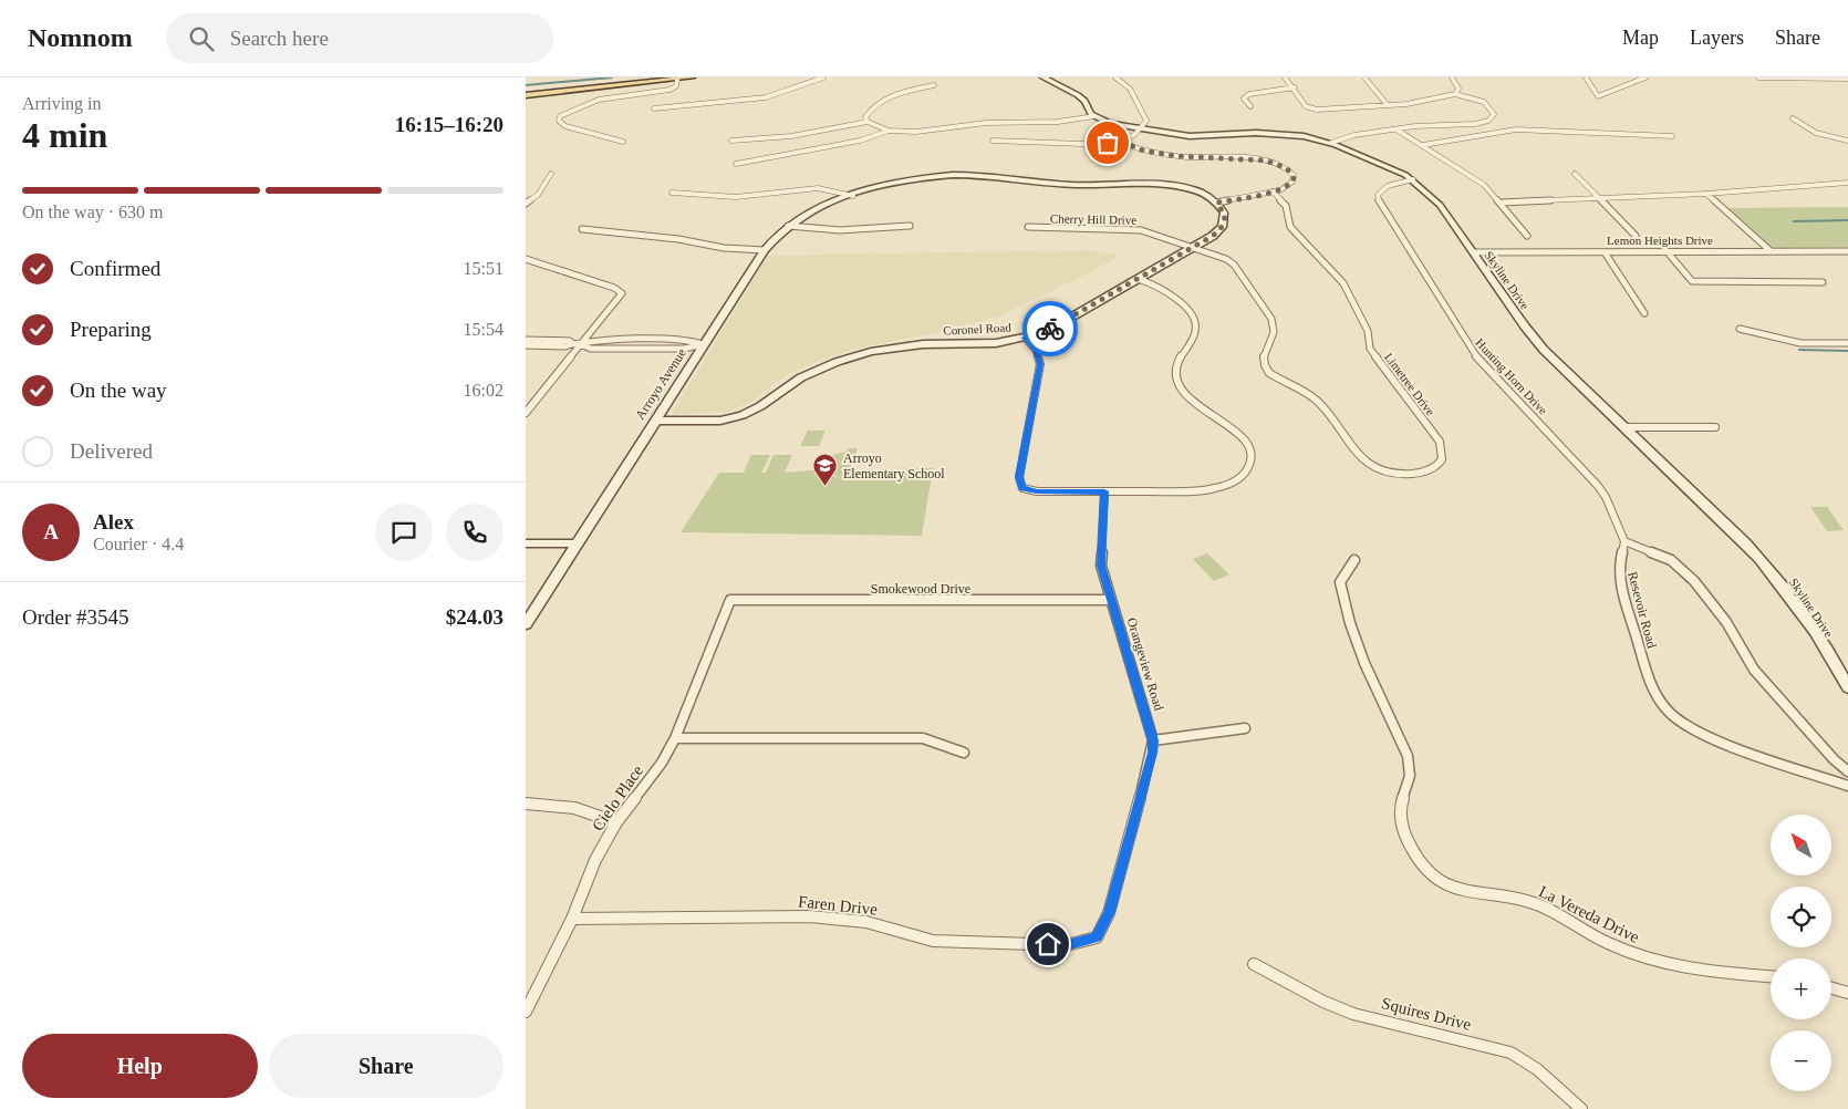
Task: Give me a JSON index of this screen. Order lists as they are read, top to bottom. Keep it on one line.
{"streets":{"street":["Cherry Hill Drive","Lemon Heights Drive","Skyline Drive","Coronel Road","Hunting Horn Drive","Arroyo Avenue","Limetree Drive","Smokewood Drive","Resevoir Road","Orangeview Road","Cielo Place","Faren Drive","La Vereda Drive","Squires Drive"]},"crossings":[["Cherry Hill Drive","Coronel Road"],["Cherry Hill Drive","Limetree Drive"],["Lemon Heights Drive","Skyline Drive"],["Skyline Drive","Hunting Horn Drive"],["Coronel Road","Arroyo Avenue"],["Hunting Horn Drive","Resevoir Road"],["Smokewood Drive","Orangeview Road"],["Smokewood Drive","Cielo Place"],["Orangeview Road","Faren Drive"],["Cielo Place","Faren Drive"]],"places":{"school or university":["Arroyo Elementary School"]},"north":"top left","page":{"header":"Nomnom","search":"Search here","nav":["Map","Layers","Share"],"heading":["4 min","Arriving in","16:15–16:20"],"panel":["Alex","Courier · 4.4","Order #3545","$24.03"],"bar":"On the way · 630 m","list":[["Confirmed","15:51"],["Preparing","15:54"],["On the way","16:02"],"Delivered"],"round":"A","map_buttons":["+","−"],"buttons":["Help","Share"]}}
